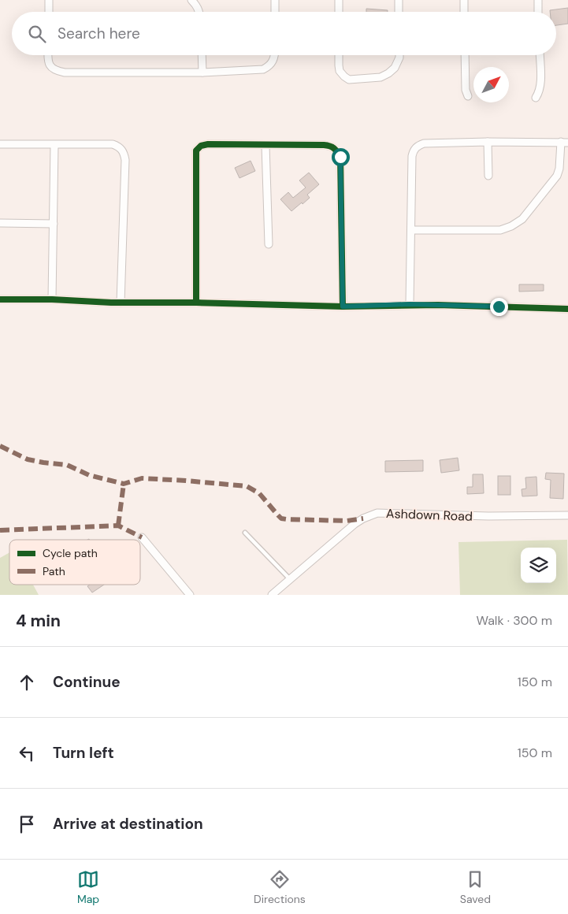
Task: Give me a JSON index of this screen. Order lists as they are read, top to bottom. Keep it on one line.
{"streets":{"street":["Ashdown Road"]},"legend":["Cycle path","Path"],"north":"top right","page":{"search":"Search here","heading":["4 min","Walk · 300 m"],"list":[["Continue","150 m"],["Turn left","150 m"],"Arrive at destination"],"nav":["Map","Directions","Saved"]}}
